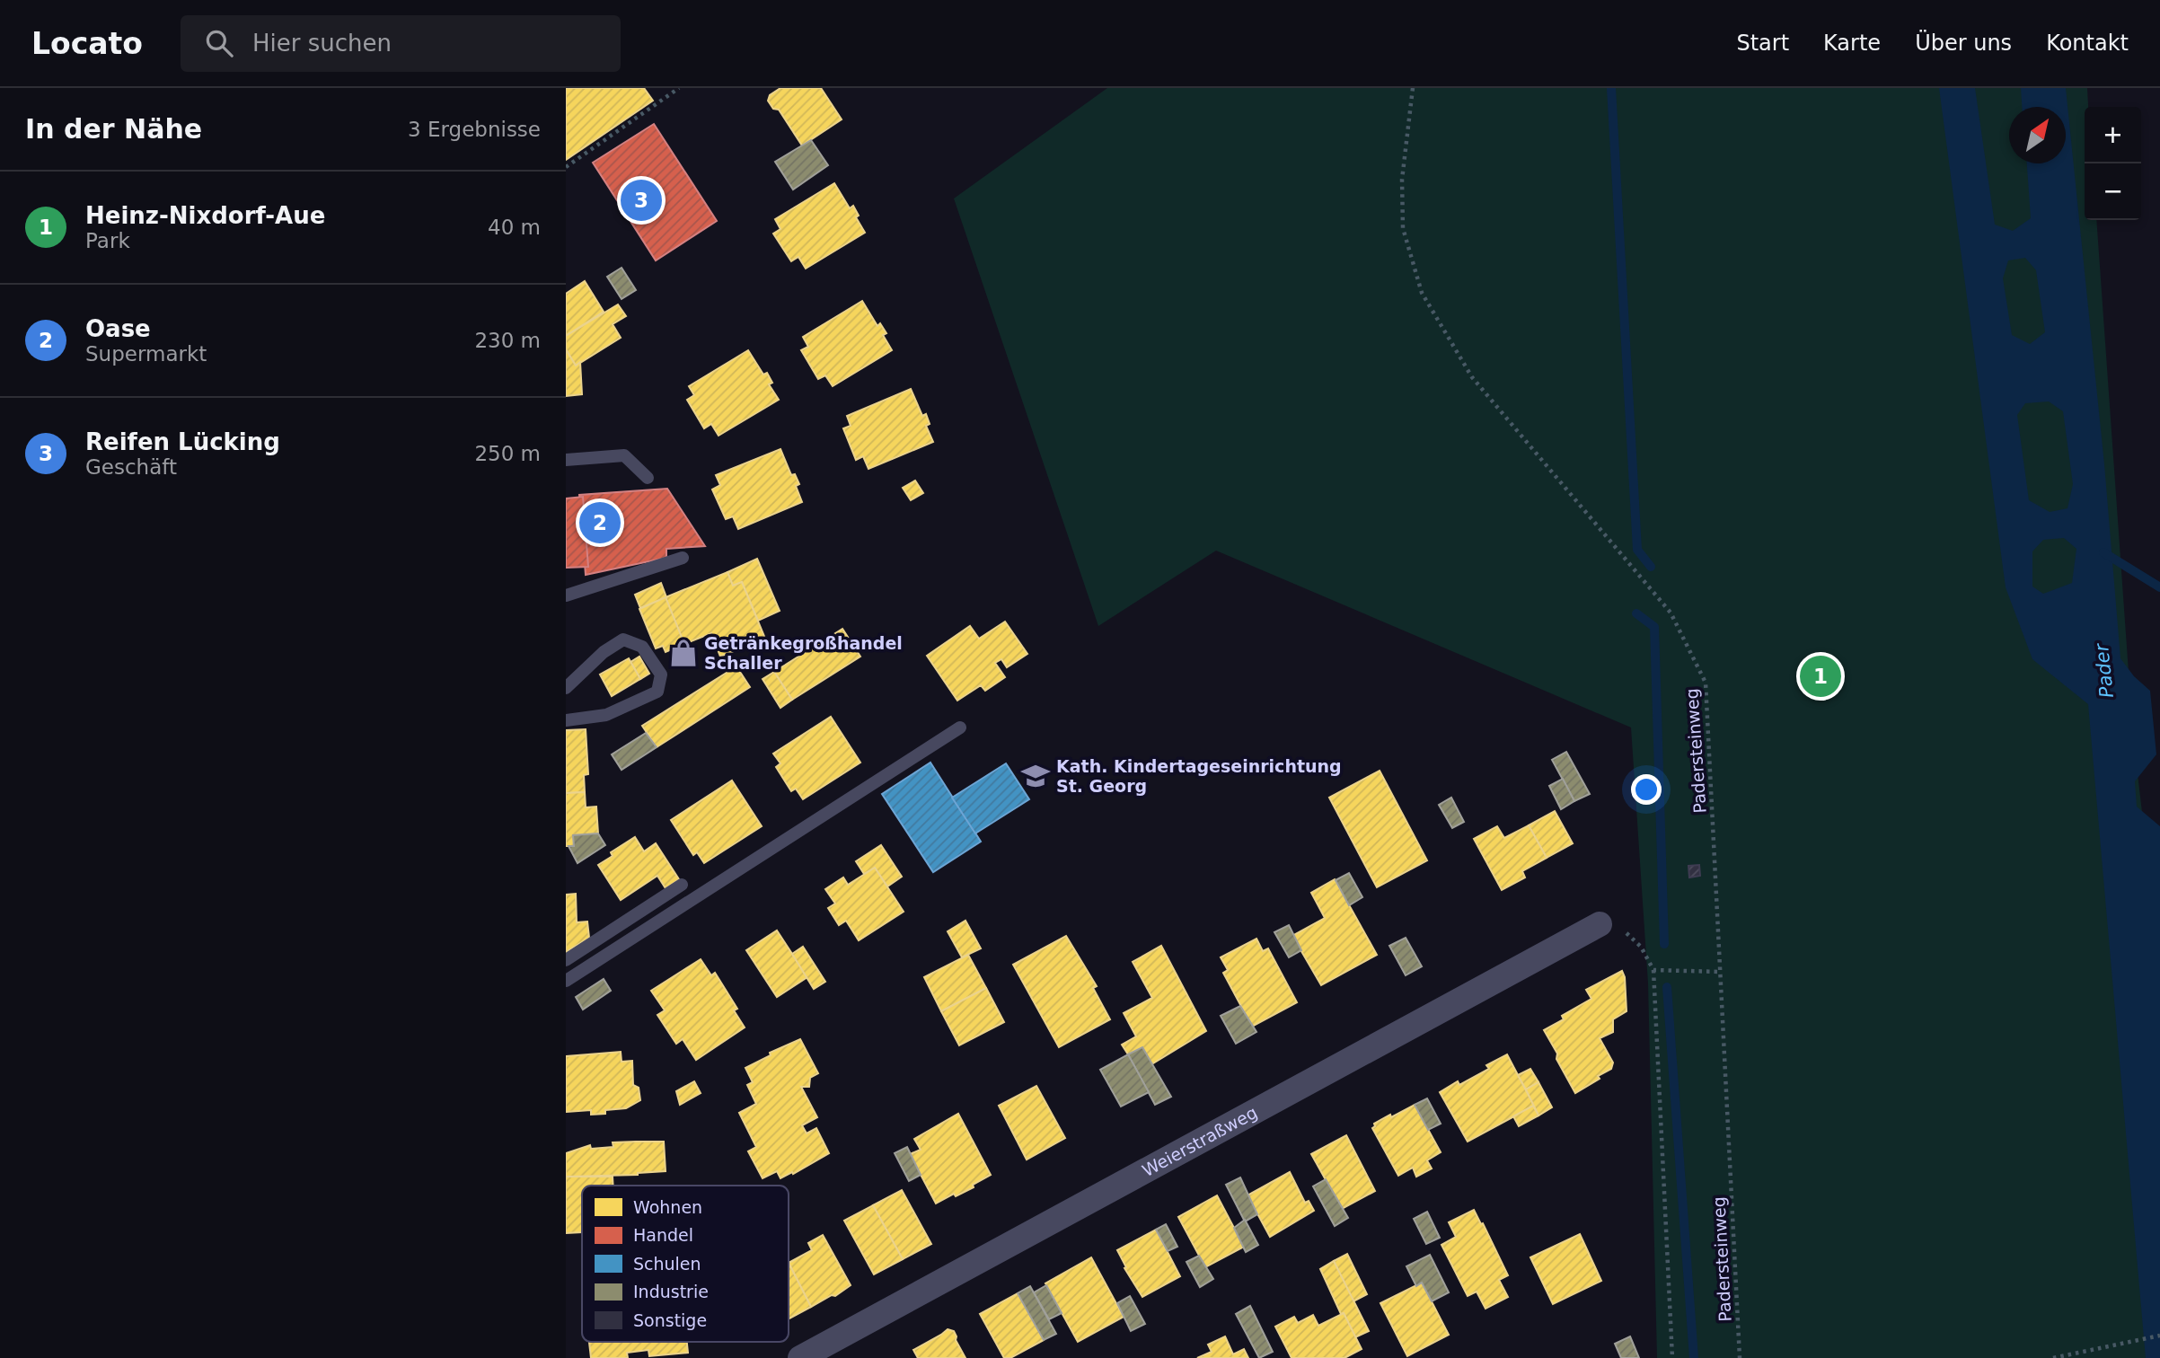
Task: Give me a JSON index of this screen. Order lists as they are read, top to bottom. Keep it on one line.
{"streets":{"street":["Weierstraßweg"],"path":["Padersteinweg"]},"water":["Pader"],"places":{"shop":["Getränkegroßhandel Schaller"],"school or university":["Kath. Kindertageseinrichtung St. Georg"]},"legend":["Wohnen","Handel","Schulen","Industrie","Sonstige"],"north":"top right","page":{"header":"Locato","search":"Hier suchen","nav":["Start","Karte","Über uns","Kontakt"],"heading":["In der Nähe","3 Ergebnisse"],"map_buttons":["+","−"],"list":[{"mark":"1","name":"Heinz-Nixdorf-Aue","note":"Park","value":"40 m"},{"mark":"2","name":"Oase","note":"Supermarkt","value":"230 m"},{"mark":"3","name":"Reifen Lücking","note":"Geschäft","value":"250 m"}],"pins":["3","2","1"]}}
